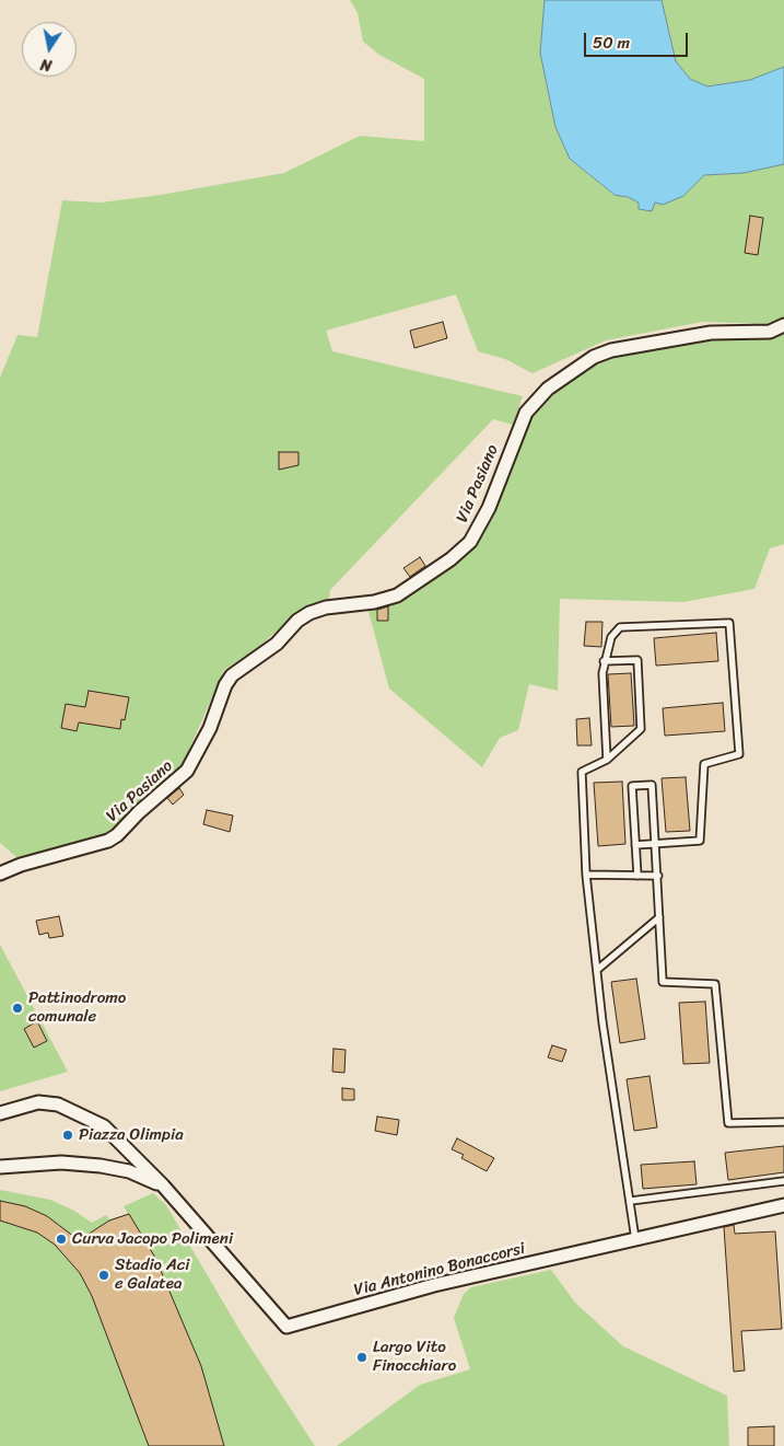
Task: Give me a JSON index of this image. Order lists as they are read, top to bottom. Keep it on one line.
{"streets":{"street":["Via Pasiano","Via Antonino Bonaccorsi"]},"places":["Pattinodromo comunale","Piazza Olimpia","Curva Jacopo Polimeni","Stadio Aci e Galatea","Largo Vito Finocchiaro"],"scale_bar":"50 m","north":"bottom"}
